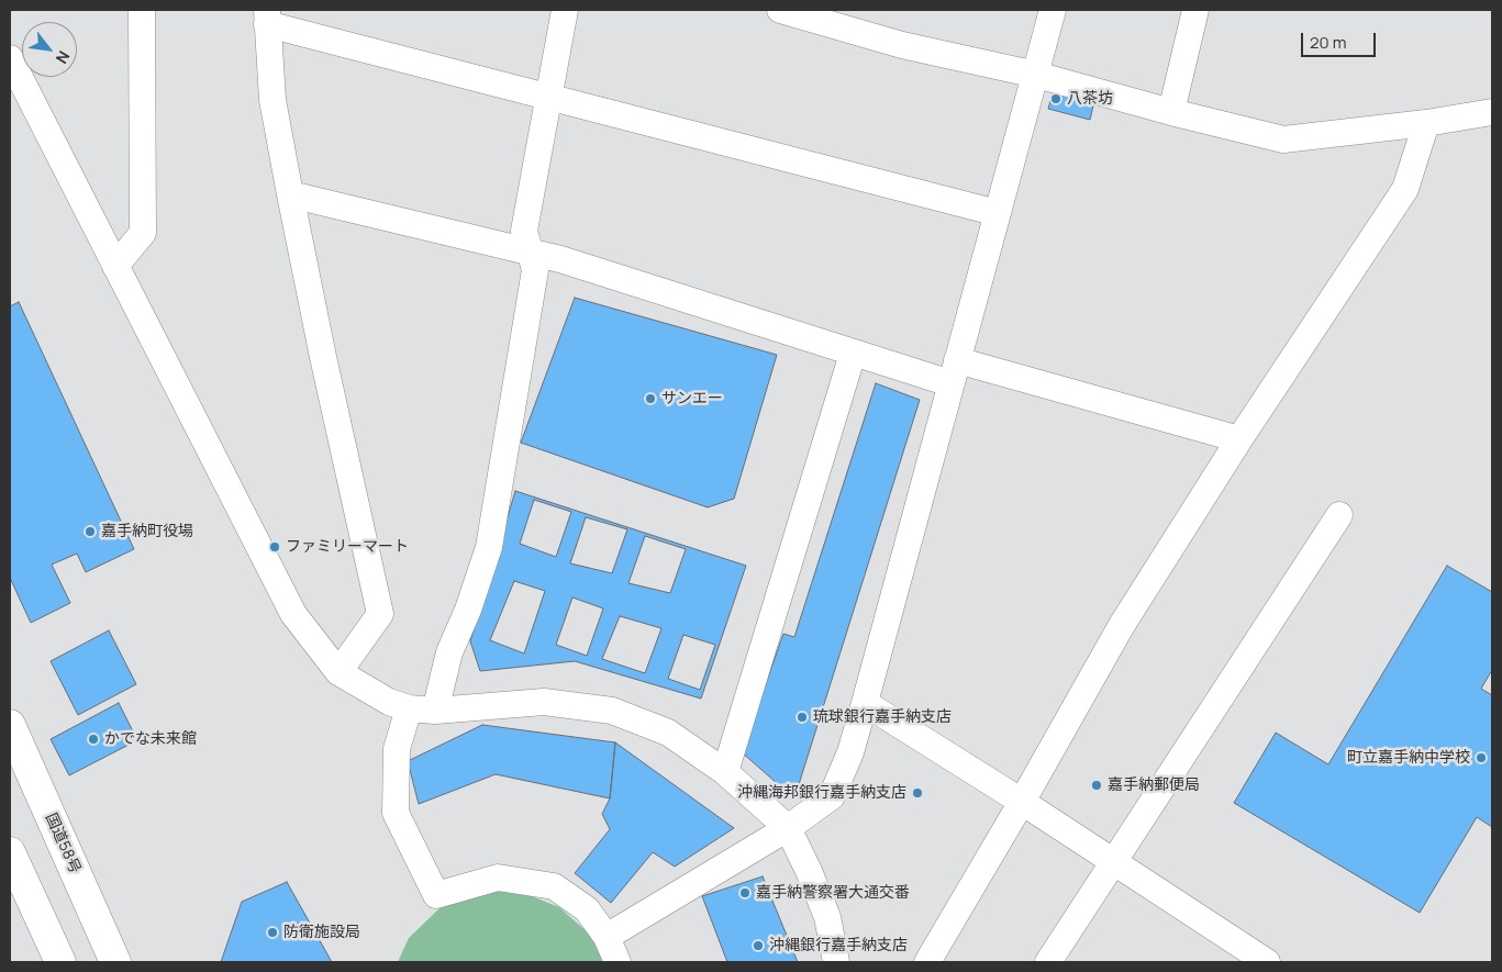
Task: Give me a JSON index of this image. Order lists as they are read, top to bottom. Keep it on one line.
{"streets":{"highway":["国道58号"]},"places":["八茶坊","サンエー","嘉手納町役場","ファミリーマート","琉球銀行嘉手納支店","かでな未来館","町立嘉手納中学校","嘉手納郵便局","沖縄海邦銀行嘉手納支店","嘉手納警察署大通交番","防衛施設局","沖縄銀行嘉手納支店"],"scale_bar":"20 m","north":"bottom right"}
